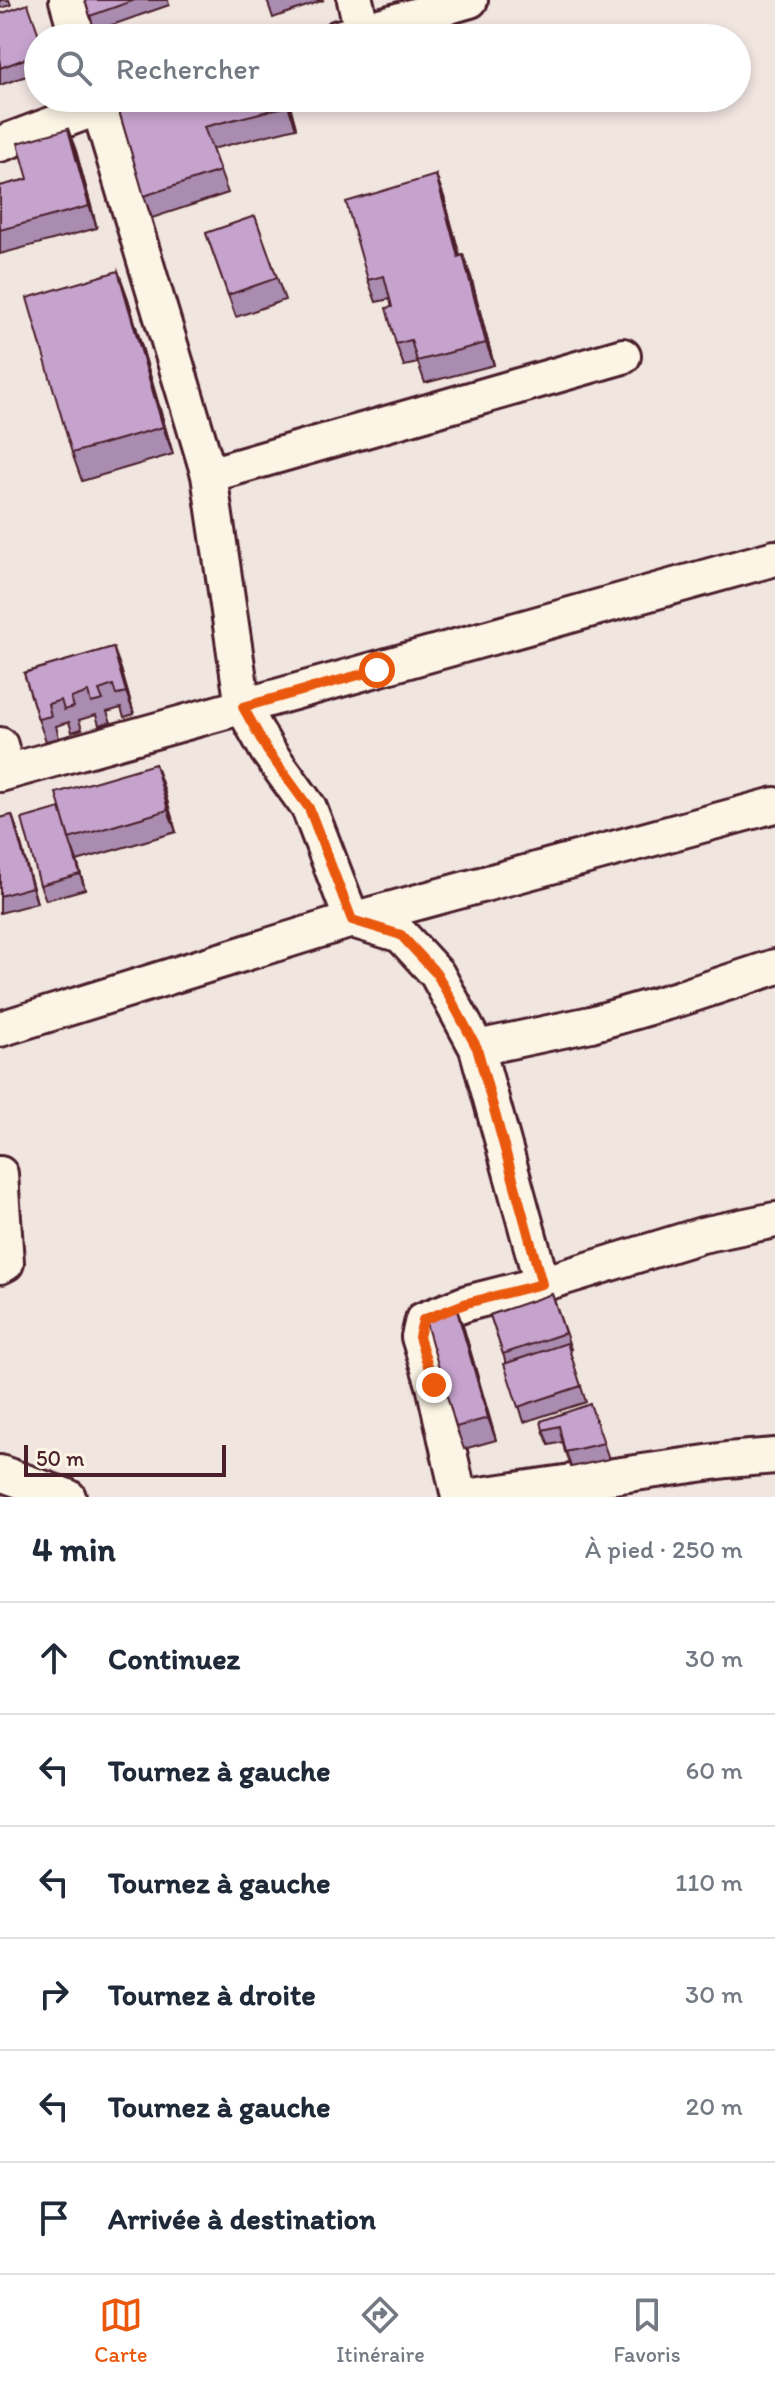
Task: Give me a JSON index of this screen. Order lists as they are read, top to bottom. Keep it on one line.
{"scale_bar":"50 m","page":{"search":"Rechercher","scale":"50 m","heading":["4 min","À pied · 250 m"],"list":[["Continuez","30 m"],["Tournez à gauche","60 m"],["Tournez à gauche","110 m"],["Tournez à droite","30 m"],["Tournez à gauche","20 m"],"Arrivée à destination"],"nav":["Carte","Itinéraire","Favoris"]}}
